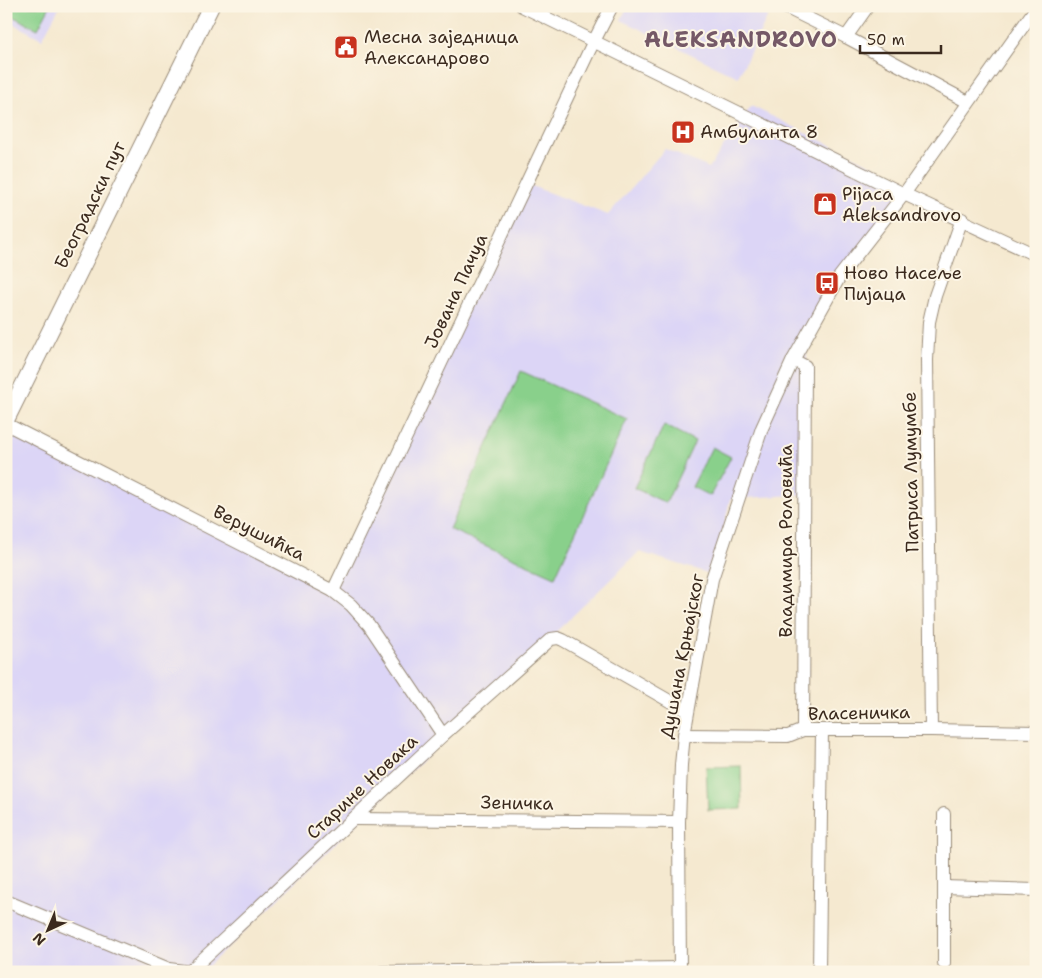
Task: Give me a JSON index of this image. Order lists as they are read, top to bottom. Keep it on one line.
{"streets":{"main road":["Београдски пут"],"street":["Јована Пачуа","Патриса Лумумбе","Верушићка","Владимира Роловића","Душана Крњајског","Власеничка","Старине Новака","Зеничка"]},"crossings":[["Јована Пачуа","Верушићка"],["Патриса Лумумбе","Власеничка"],["Верушићка","Старине Новака"],["Владимира Роловића","Душана Крњајског"],["Владимира Роловића","Власеничка"],["Душана Крњајског","Власеничка"],["Душана Крњајског","Старине Новака"],["Душана Крњајског","Зеничка"],["Старине Новака","Зеничка"]],"districts":["ALEKSANDROVO"],"places":{"public building":["Месна заједница Александрово"],"hospital":["Амбуланта 8"],"shop":["Pijaca Aleksandrovo"],"bus stop":["Ново Насеље Пијаца"]},"scale_bar":"50 m","north":"bottom left"}
